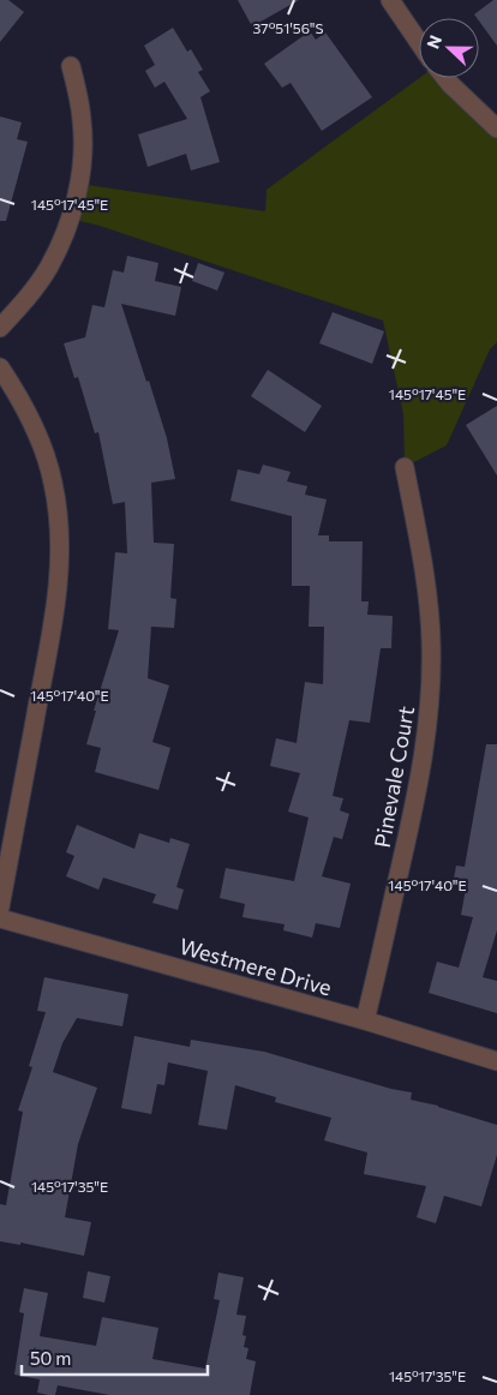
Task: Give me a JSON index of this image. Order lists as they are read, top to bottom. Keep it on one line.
{"streets":{"street":["Pinevale Court","Westmere Drive"]},"crossings":[["Pinevale Court","Westmere Drive"]],"scale_bar":"50 m","north":"left","coordinates":["37°51'56\"S","145°17'45\"E","145°17'40\"E","145°17'35\"E"]}
